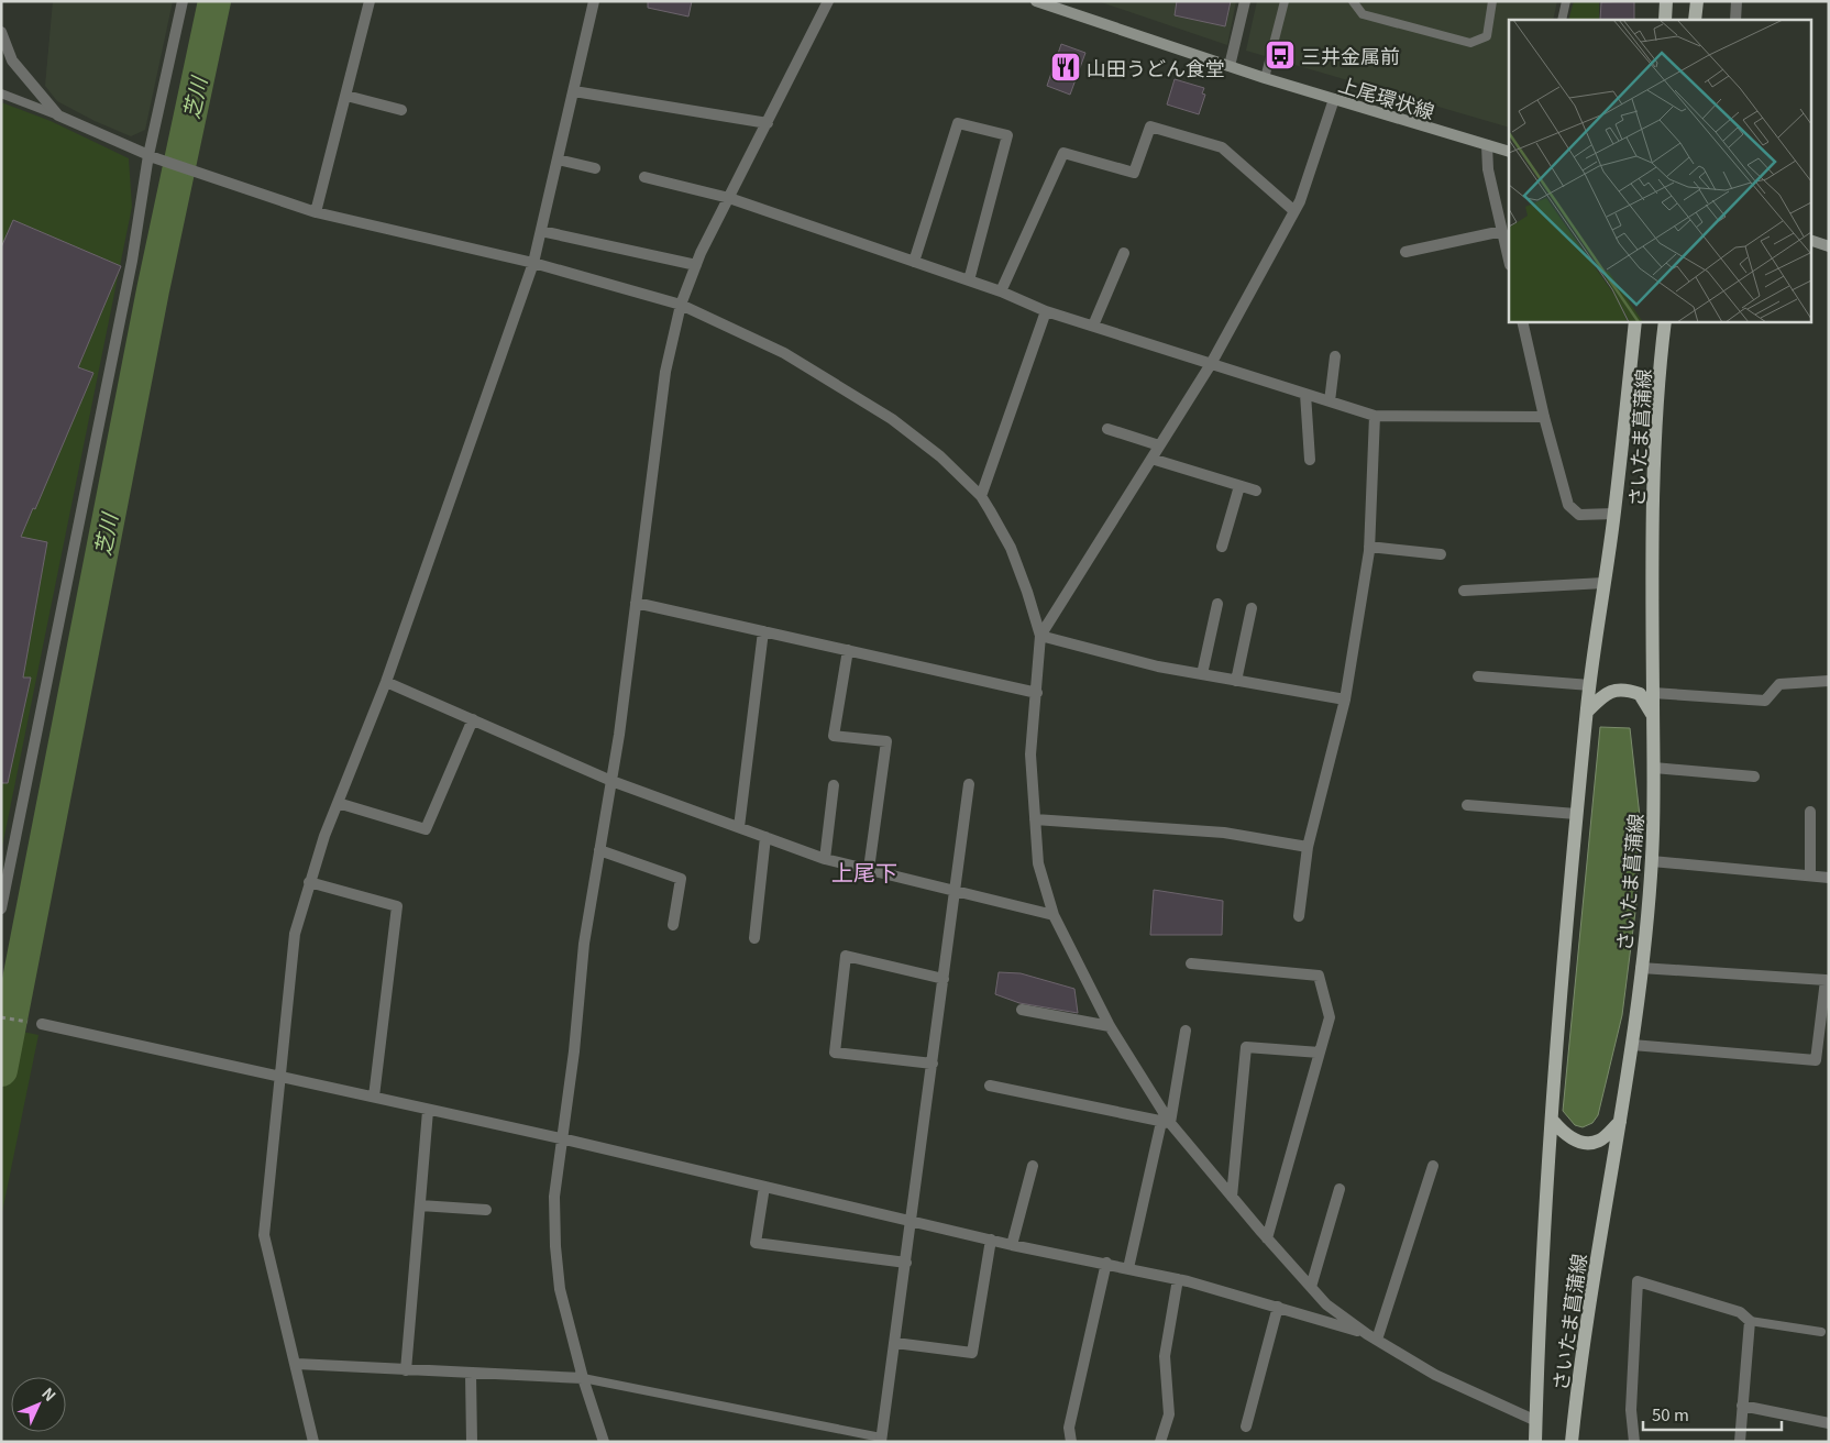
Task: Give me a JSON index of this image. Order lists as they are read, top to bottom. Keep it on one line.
{"streets":{"main road":["上尾環状線","さいたま菖蒲線"]},"districts":["上尾下"],"water":["芝川"],"places":{"bus stop":["三井金属前"],"restaurant":["山田うどん食堂"]},"scale_bar":"50 m","north":"top right"}
